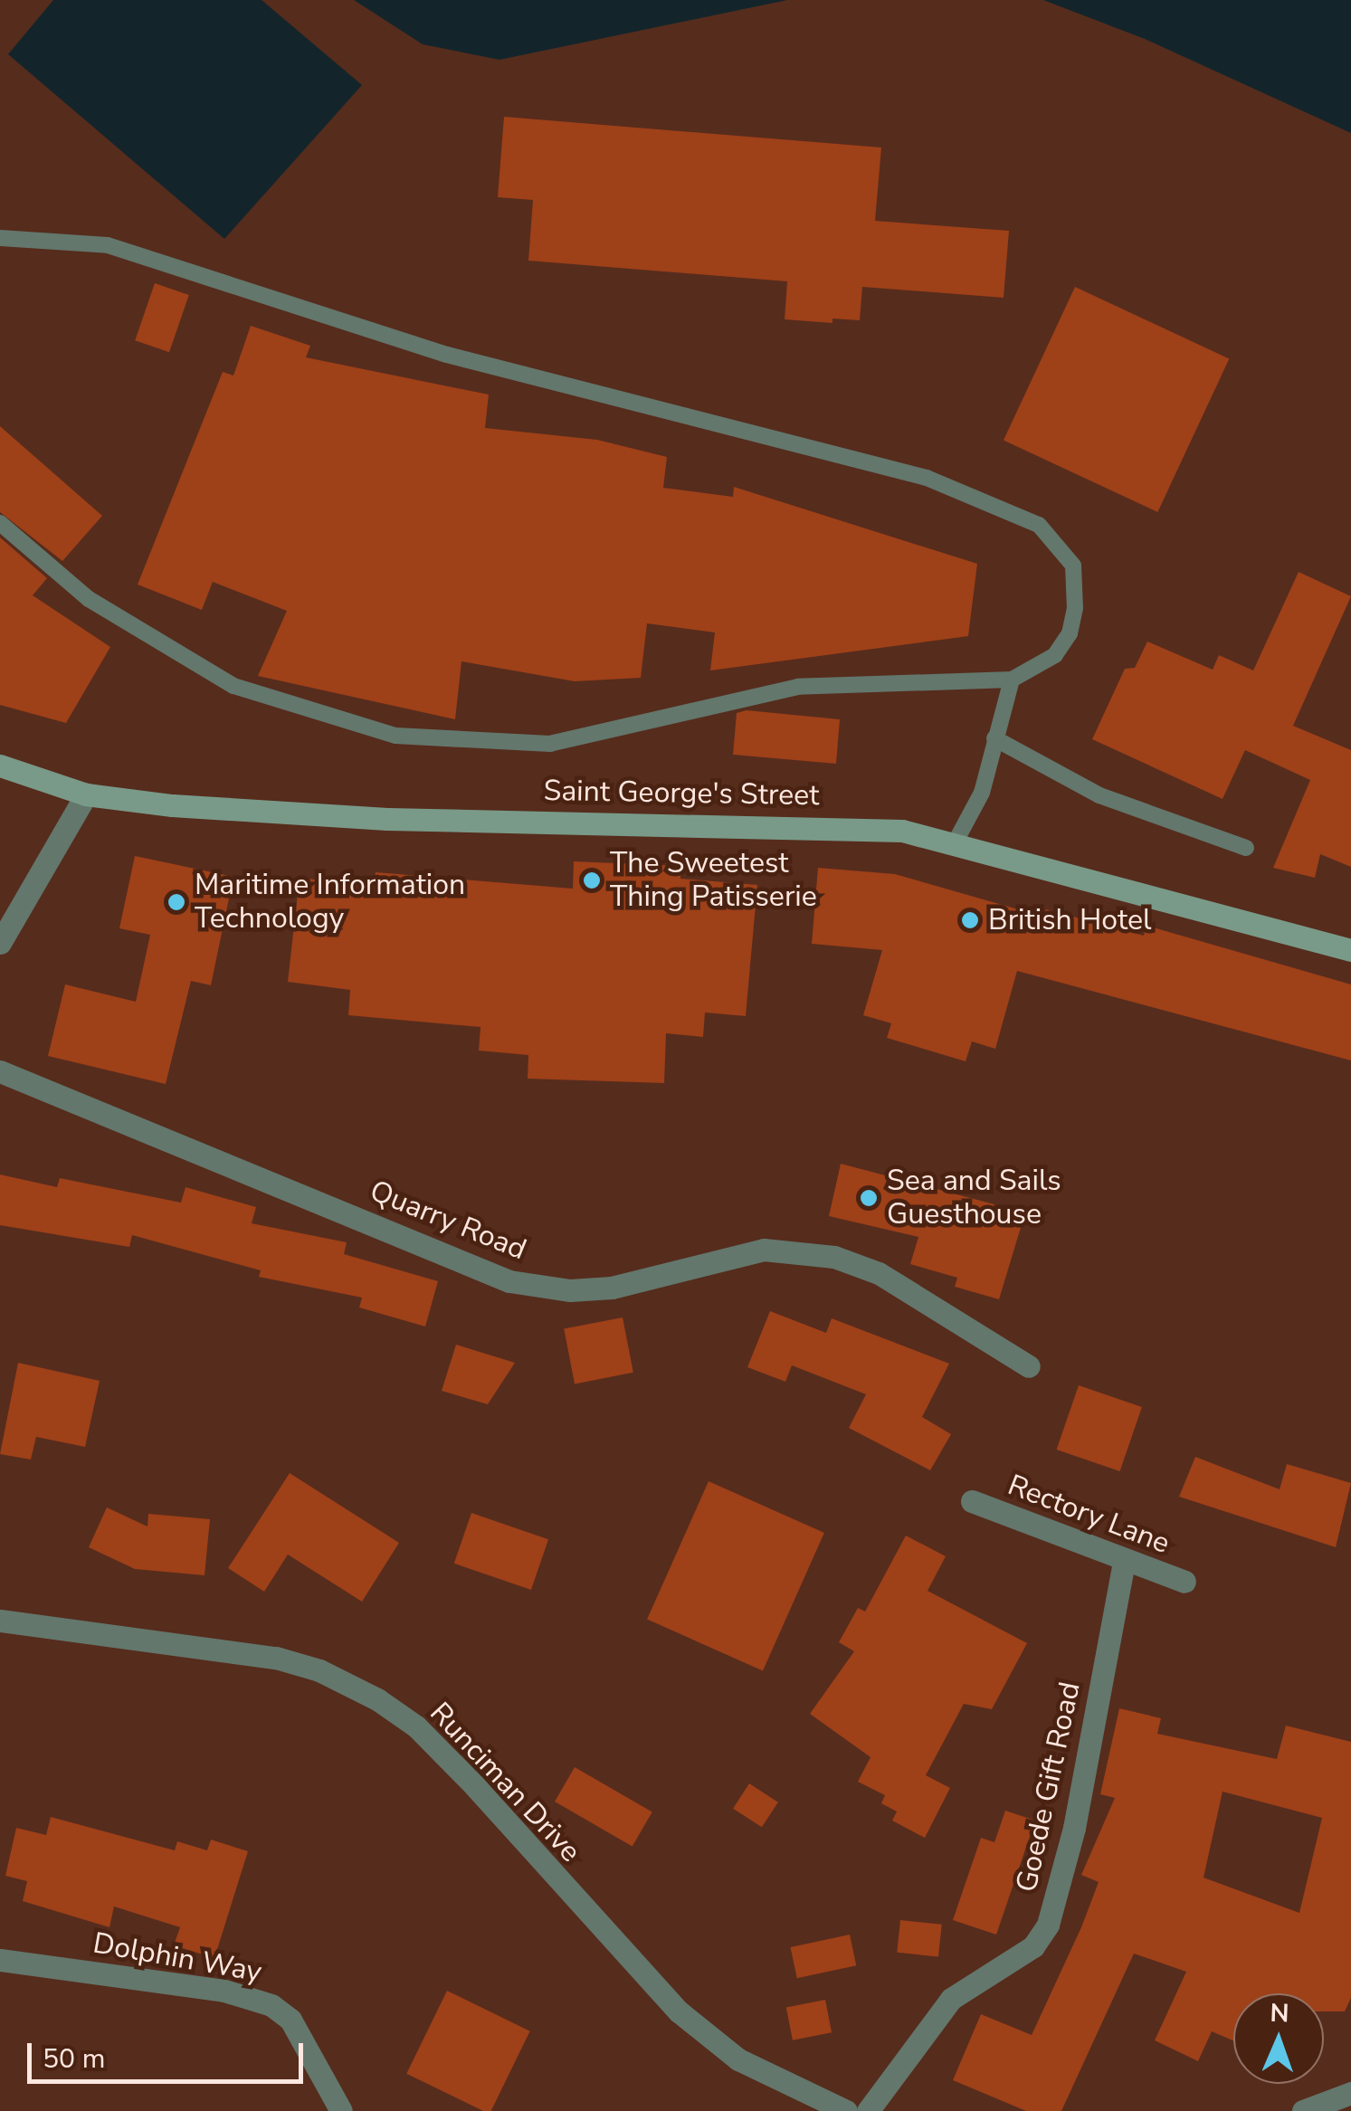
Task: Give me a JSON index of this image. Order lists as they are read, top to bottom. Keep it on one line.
{"streets":{"main road":["Saint George's Street"],"street":["Quarry Road","Rectory Lane","Runciman Drive","Goede Gift Road","Dolphin Way"]},"crossings":[["Rectory Lane","Goede Gift Road"]],"places":["The Sweetest Thing Patisserie","Maritime Information Technology","British Hotel","Sea and Sails Guesthouse"],"scale_bar":"50 m","north":"top"}
